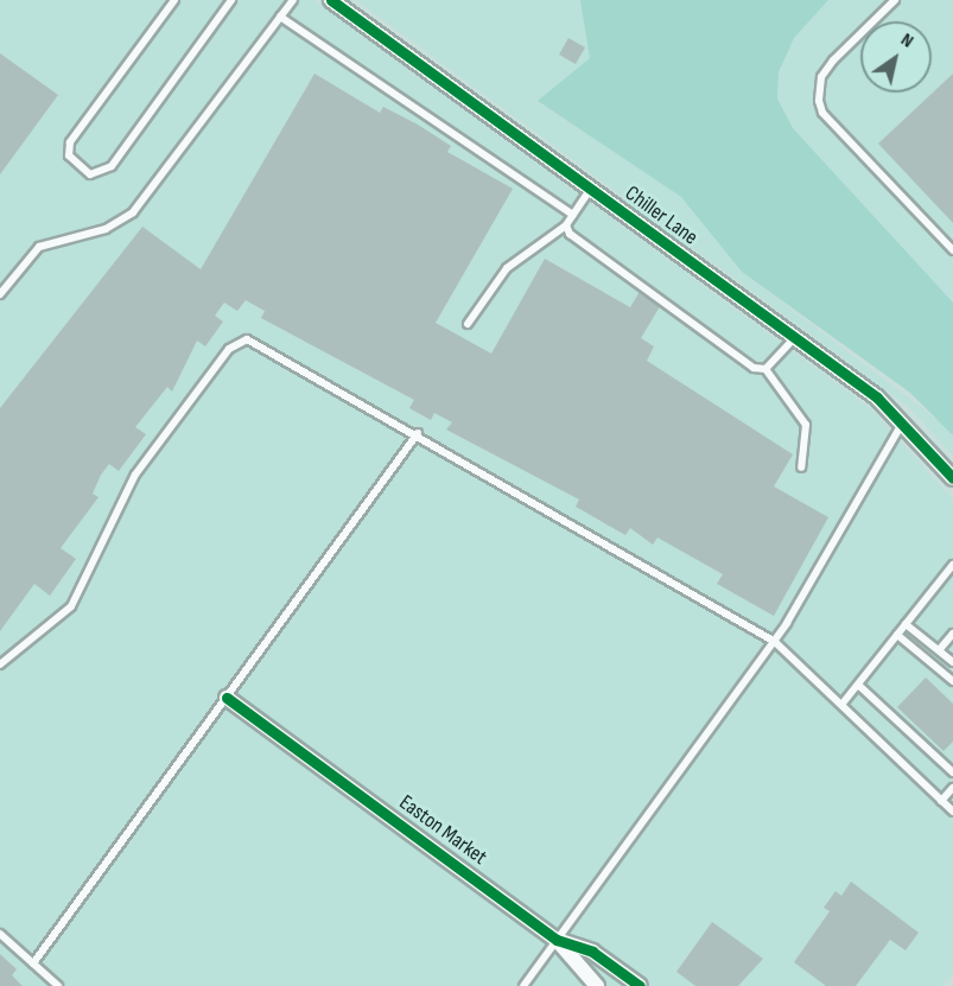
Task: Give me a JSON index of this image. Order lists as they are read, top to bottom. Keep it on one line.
{"streets":{"street":["Chiller Lane","Easton Market"]},"north":"top right"}
